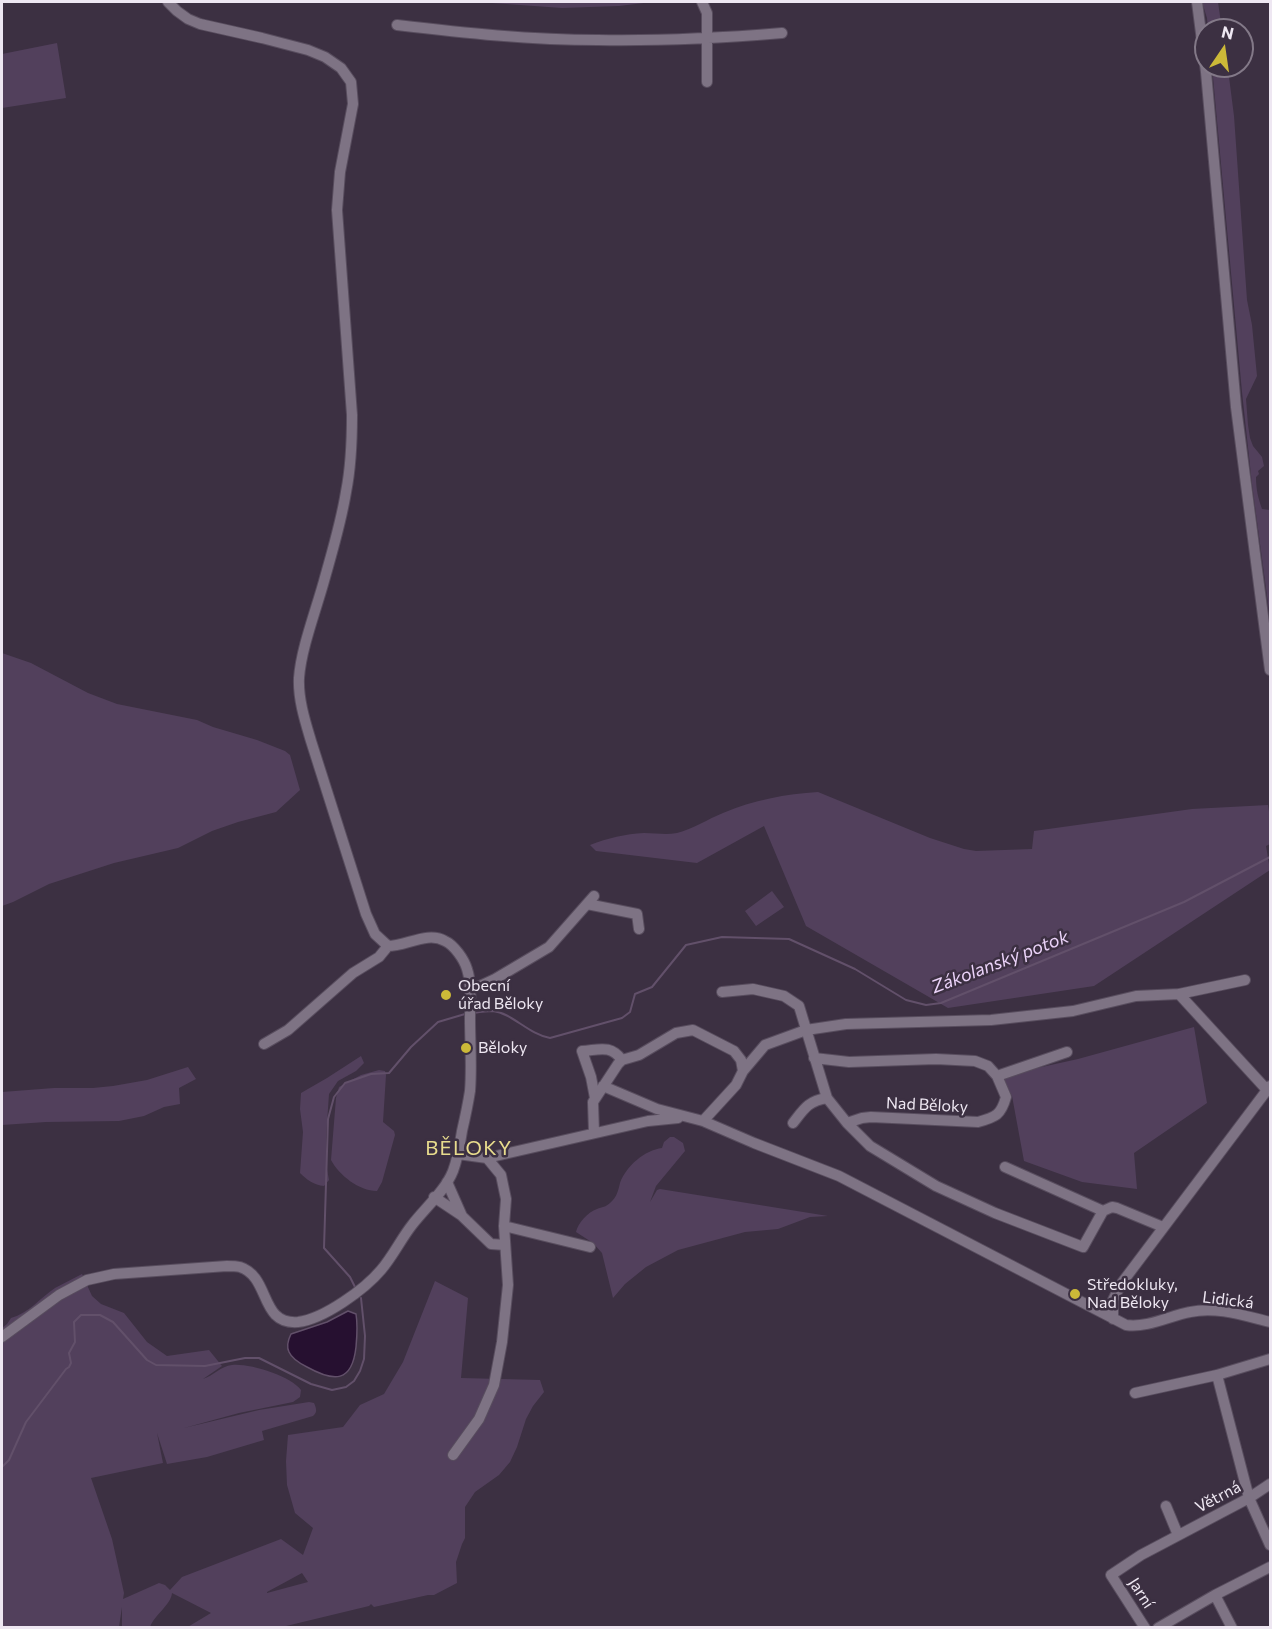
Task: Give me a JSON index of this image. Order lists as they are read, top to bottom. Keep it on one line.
{"streets":{"street":["Nad Běloky","Lidická","Větrná","Jarní"]},"crossings":[["Větrná","Jarní"]],"districts":["BĚLOKY"],"water":["Zákolanský potok"],"places":["Obecní úřad Běloky","Běloky","Středokluky, Nad Běloky"],"north":"top"}
